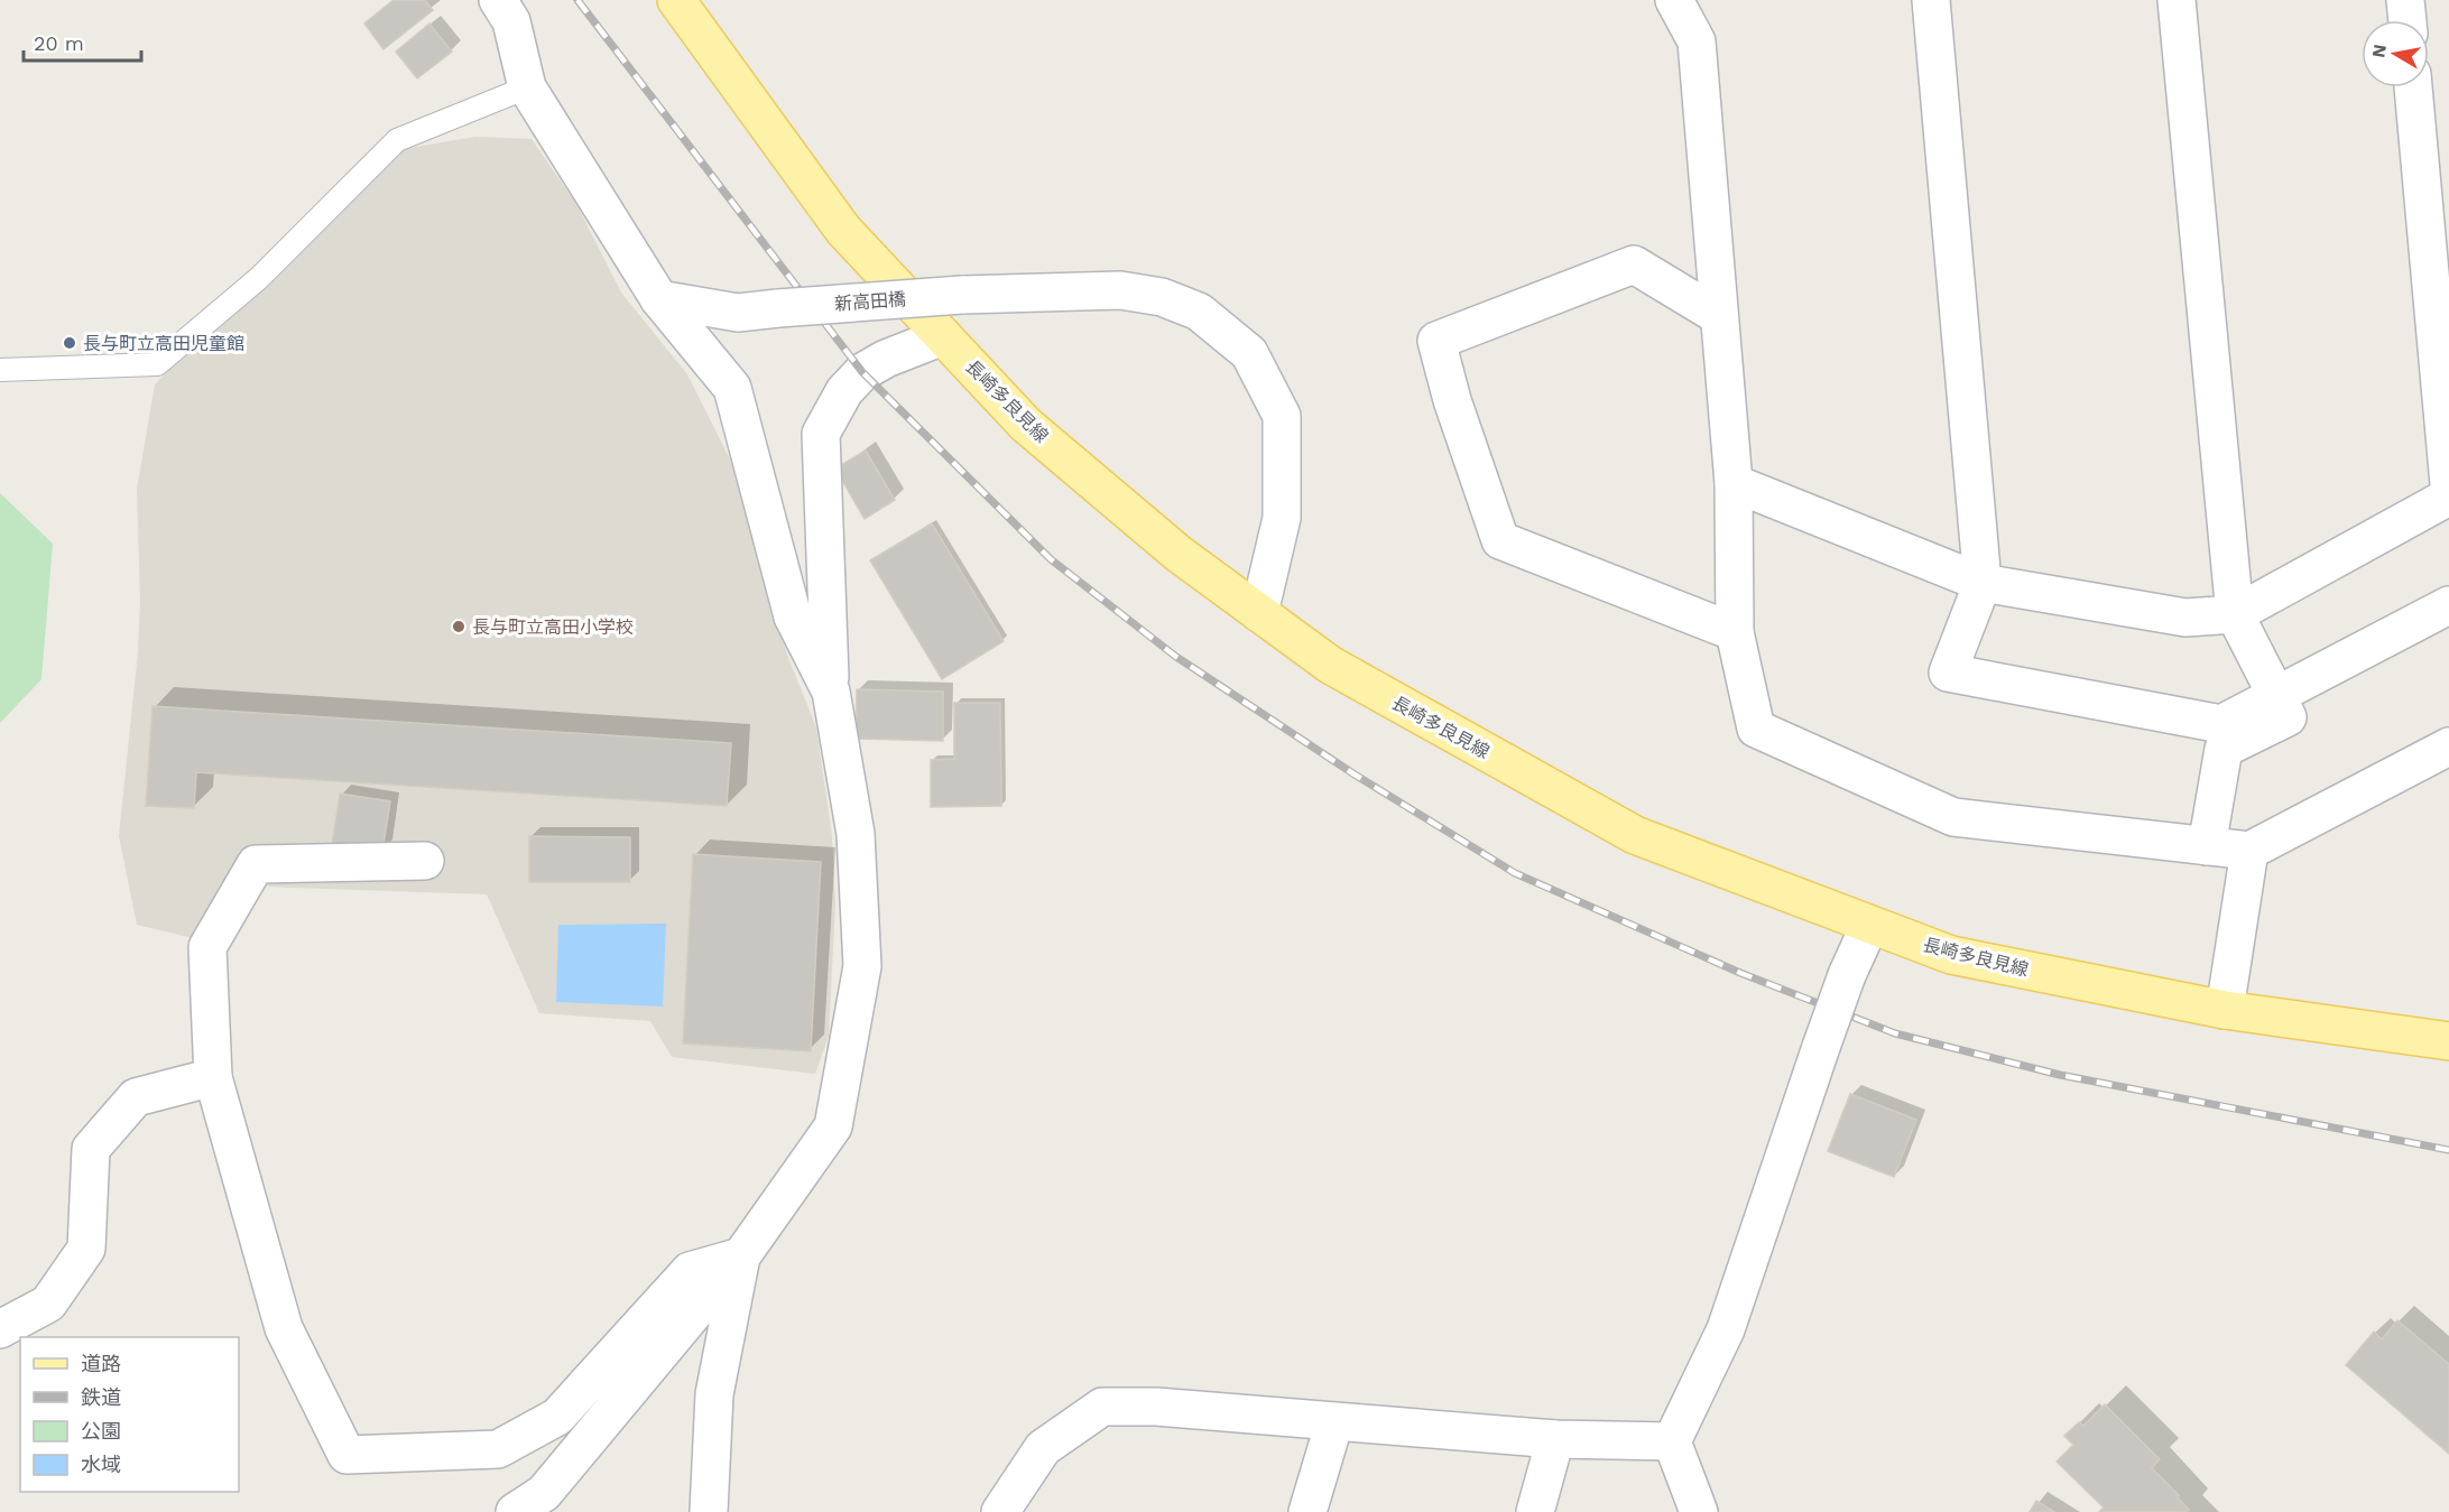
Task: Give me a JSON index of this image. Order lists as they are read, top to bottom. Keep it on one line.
{"streets":{"main road":["長崎多良見線"],"street":["新高田橋"]},"crossings":[["新高田橋","長崎多良見線"]],"places":["長与町立高田児童館","長与町立高田小学校"],"legend":["道路","鉄道","公園","水域"],"scale_bar":"20 m","north":"left"}
